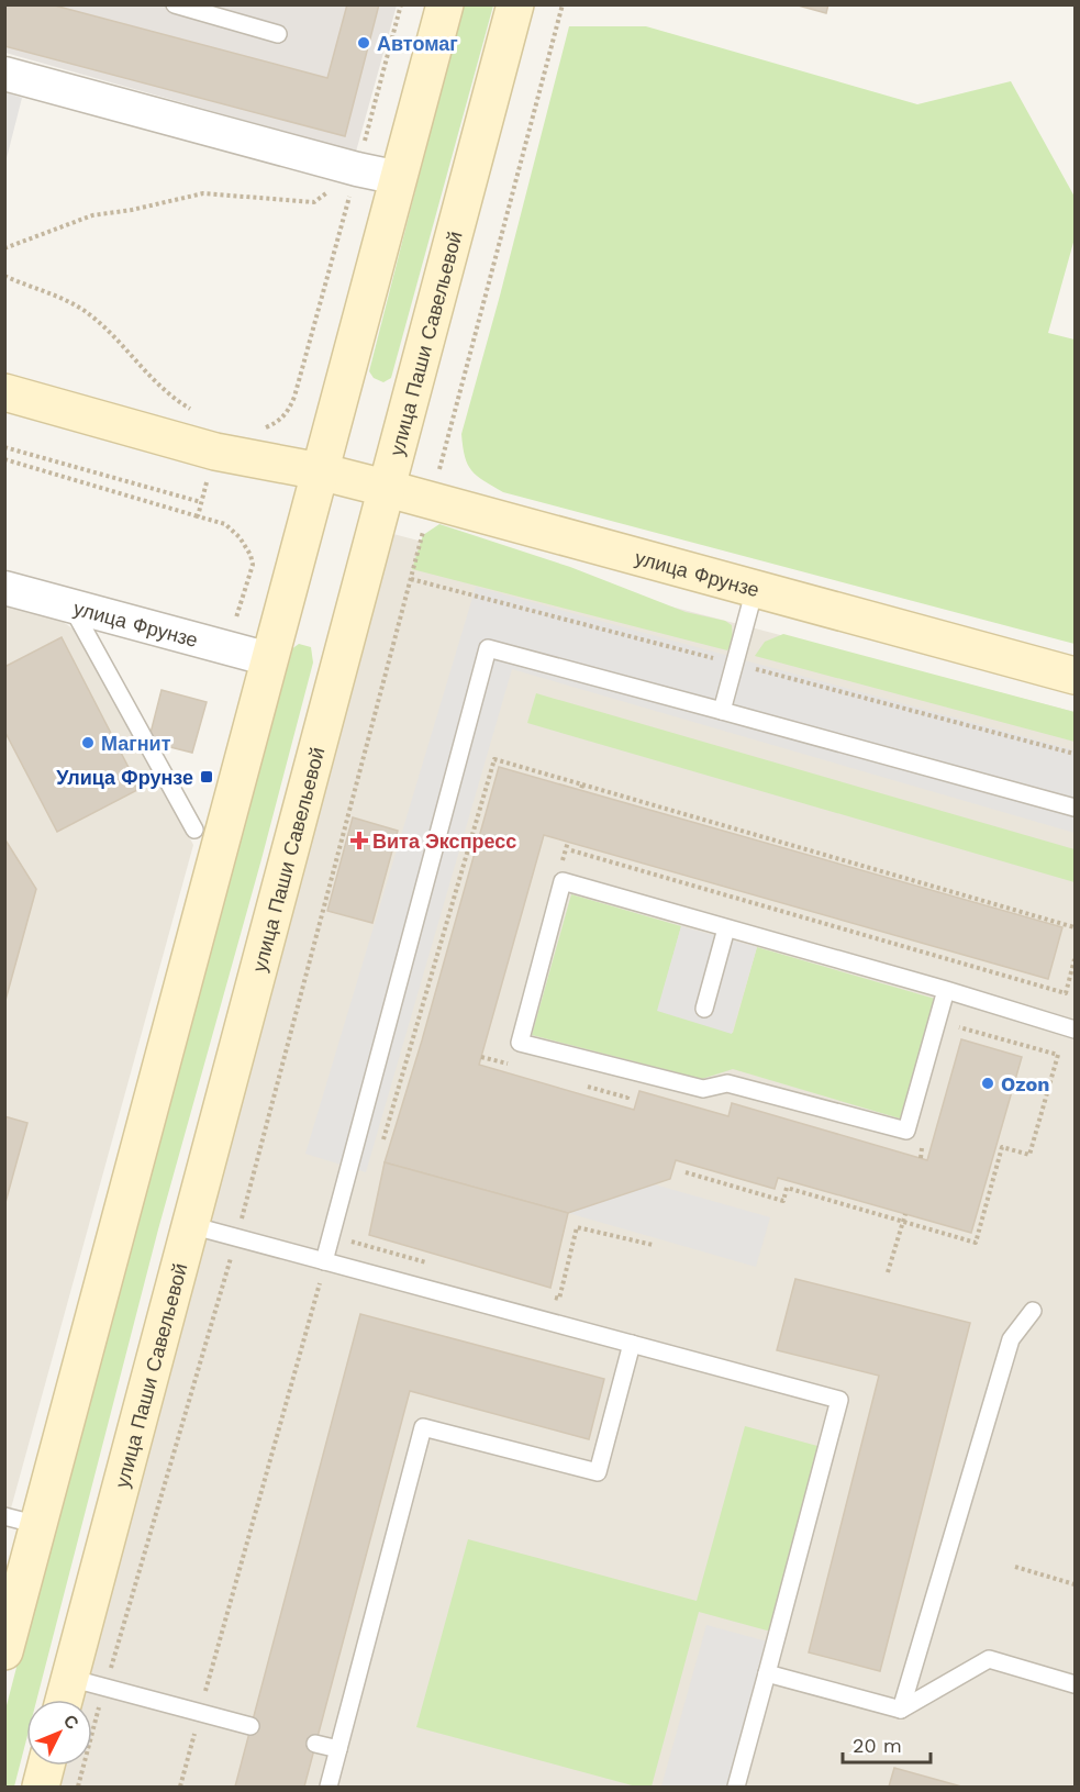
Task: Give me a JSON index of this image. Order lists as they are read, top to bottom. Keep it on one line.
{"streets":{"main road":["улица Паши Савельевой","улица Фрунзе"]},"crossings":[["улица Паши Савельевой","улица Фрунзе"]],"places":{"other":["Автомаг","Магнит","Ozon"],"transit":["Улица Фрунзе"],"health":["Вита Экспресс"]},"scale_bar":"20 m","north":"top right"}
